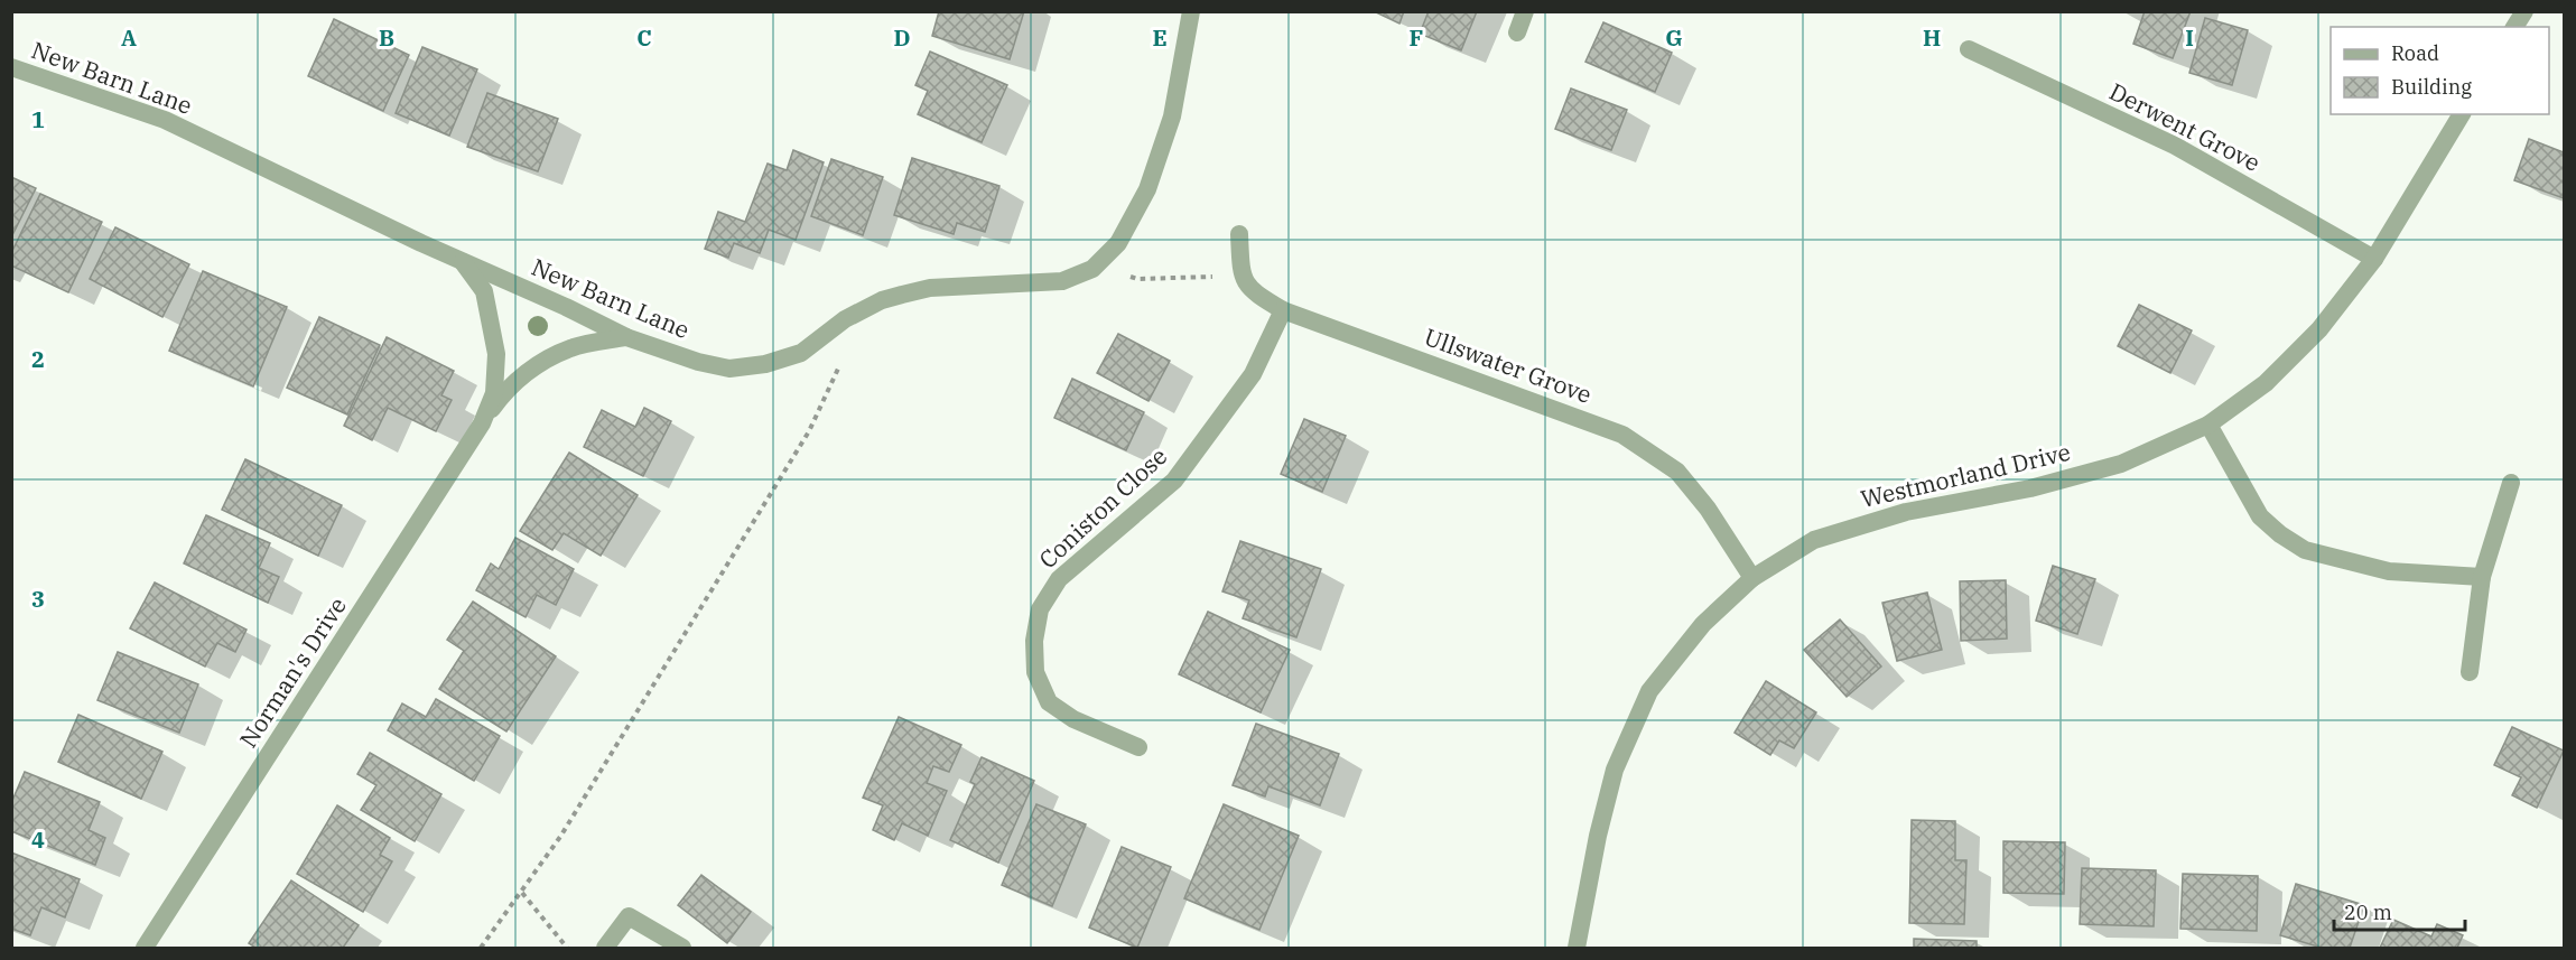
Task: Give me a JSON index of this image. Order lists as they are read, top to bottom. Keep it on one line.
{"streets":{"street":["New Barn Lane","Derwent Grove","Ullswater Grove","Westmorland Drive","Coniston Close","Norman's Drive"]},"crossings":[["New Barn Lane","Norman's Drive"],["Derwent Grove","Westmorland Drive"],["Ullswater Grove","Westmorland Drive"],["Ullswater Grove","Coniston Close"]],"legend":["Road","Building"],"scale_bar":"20 m","grid":{"columns":["A","B","C","D","E","F","G","H","I"],"rows":["1","2","3","4"]}}
